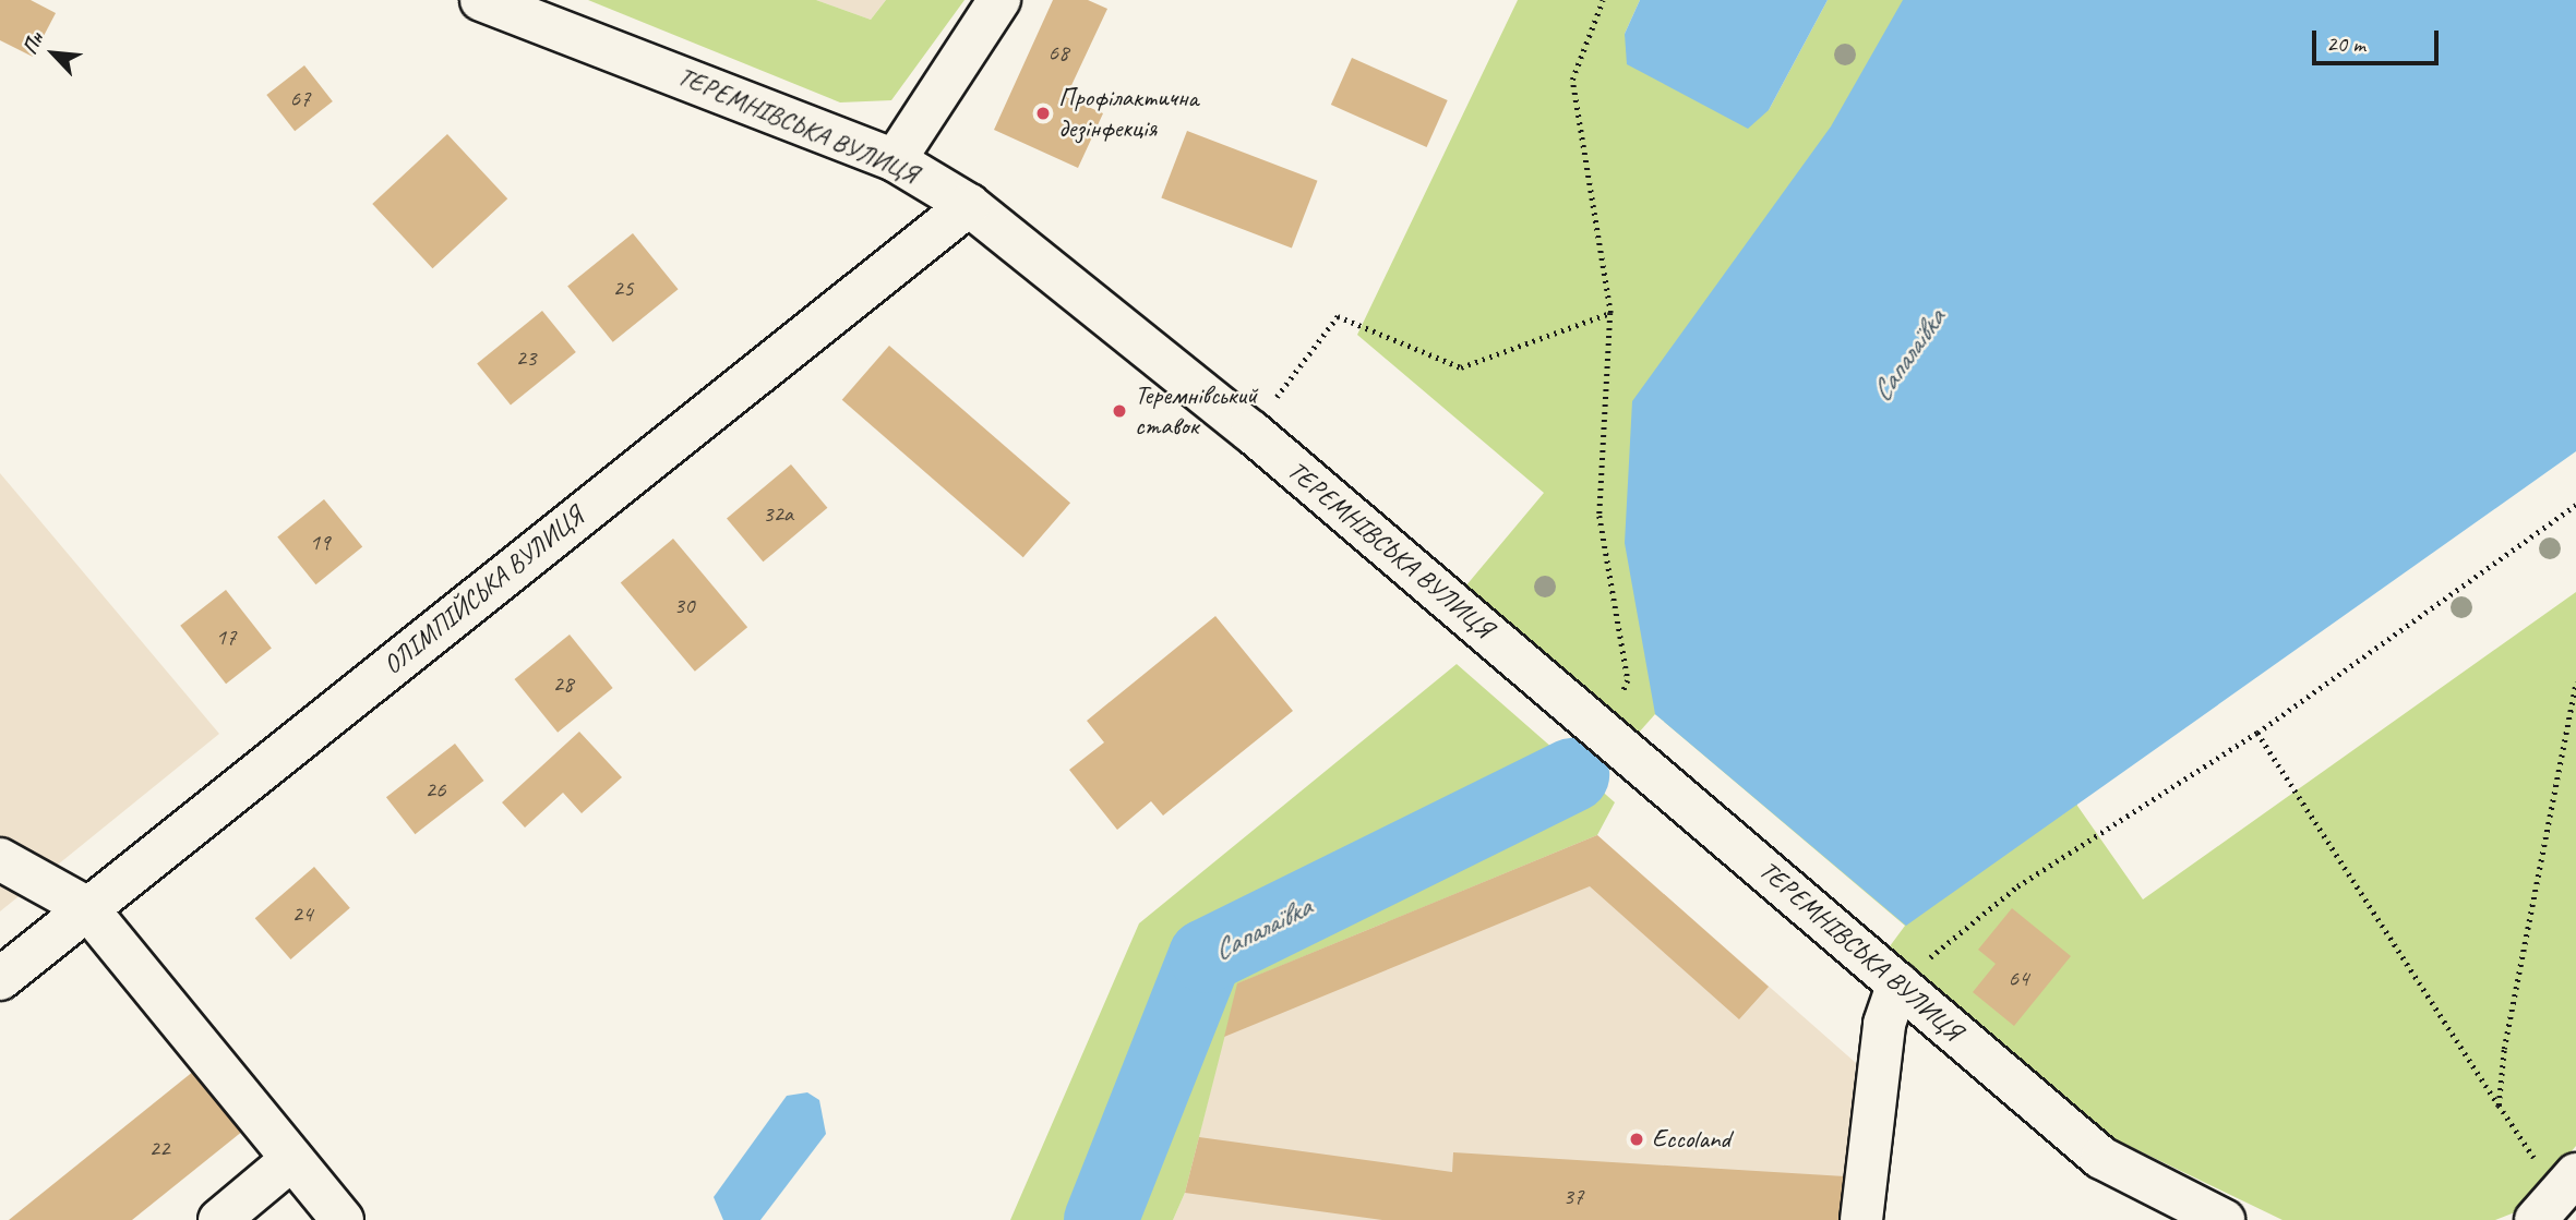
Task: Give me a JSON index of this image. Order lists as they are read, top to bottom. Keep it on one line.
{"streets":{"street":["ТЕРЕМНІВСЬКА ВУЛИЦЯ","ОЛІМПІЙСЬКА ВУЛИЦЯ"]},"crossings":[["ТЕРЕМНІВСЬКА ВУЛИЦЯ","ОЛІМПІЙСЬКА ВУЛИЦЯ"]],"water":["Сапалаївка"],"places":["Профілактична дезінфекція","Теремнівський ставок","Eccoland"],"house_numbers":["68","67","25","23","32а","19","30","17","28","26","24","64","22","37"],"scale_bar":"20 m","north":"top left"}
